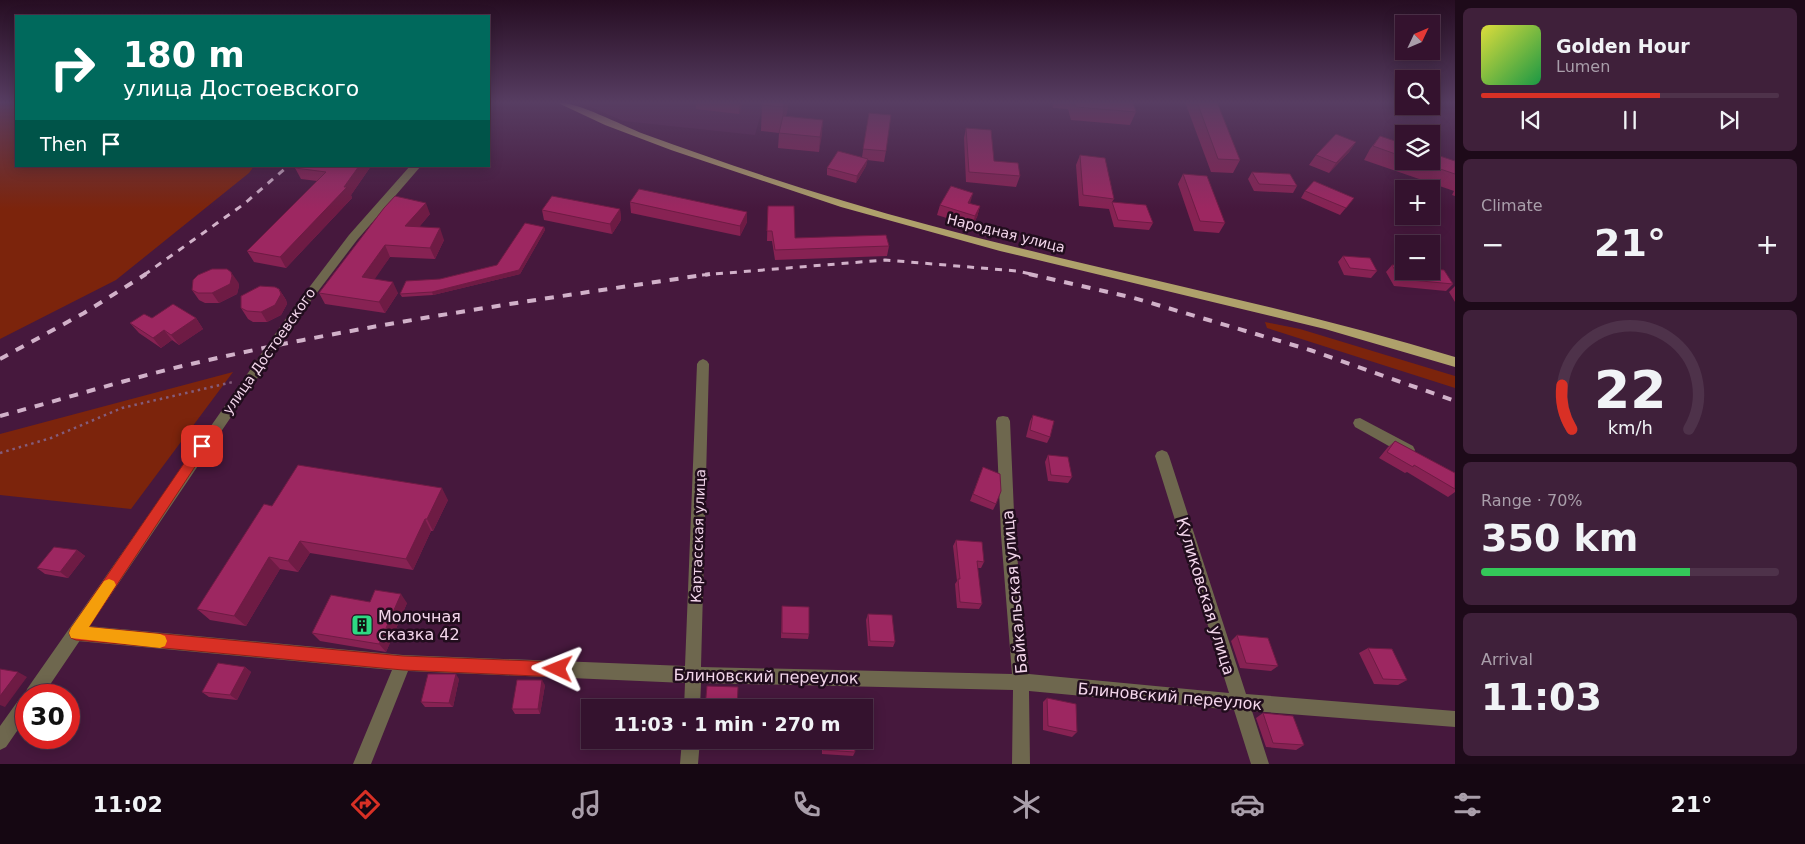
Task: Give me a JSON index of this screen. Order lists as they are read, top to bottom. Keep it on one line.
{"streets":{"main road":["Народная улица"],"street":["улица Достоевского","Картасская улица","Байкальская улица","Куликовская улица","Блиновский переулок"]},"crossings":[["улица Достоевского","Блиновский переулок"],["Картасская улица","Блиновский переулок"],["Байкальская улица","Блиновский переулок"],["Куликовская улица","Блиновский переулок"]],"places":{"building":["Молочная сказка 42"]},"north":"top right","page":{"map_buttons":["+","−"],"turn":["180 m","улица Достоевского"],"song":["Golden Hour","Lumen"],"then":"Then","tile":["Climate",["Range · 70%","350 km"],["Arrival","11:03"]],"heat":["−","21°","+"],"limit":"30","trip":"11:03 · 1 min · 270 m","tabs":["11:02","21°"],"gauge":["22","km/h"]}}
